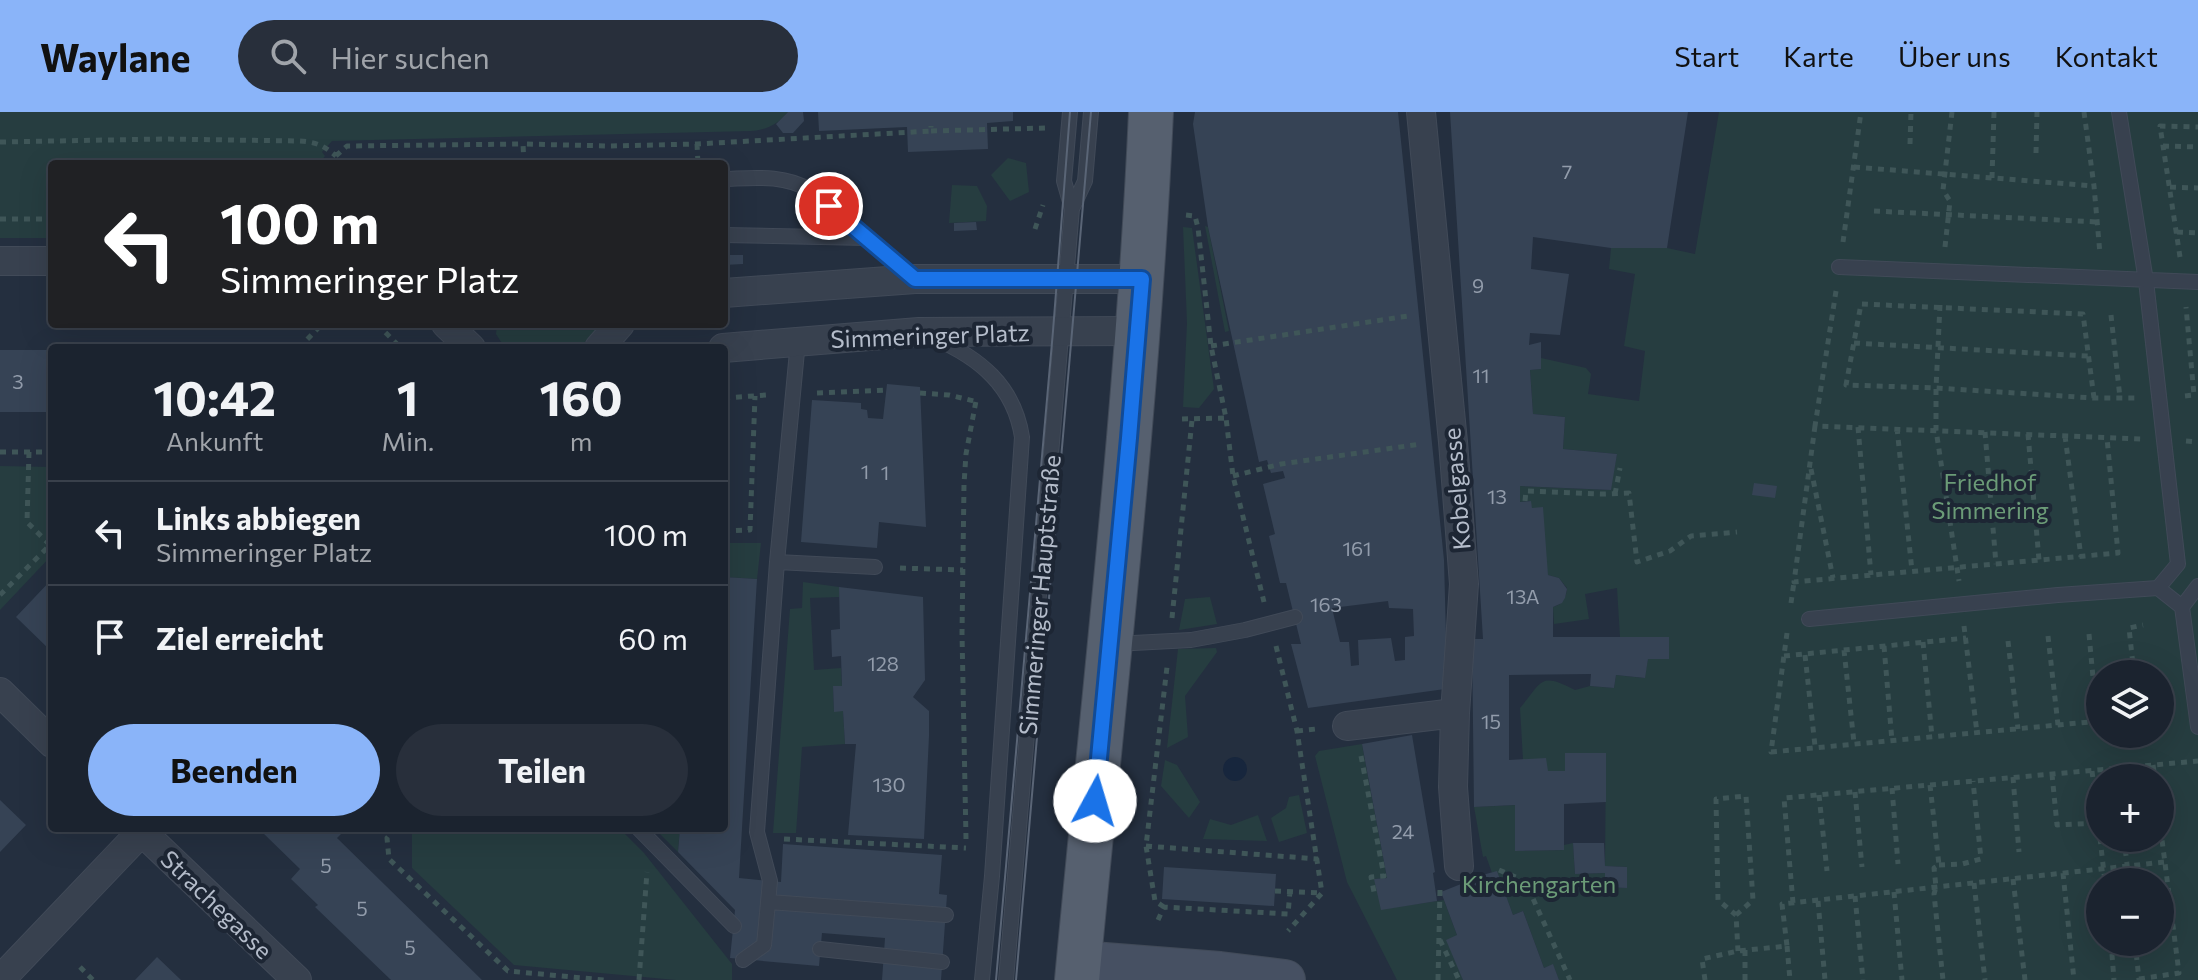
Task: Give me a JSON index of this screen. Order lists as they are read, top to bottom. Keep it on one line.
{"streets":{"street":["Simmeringer Platz","Kobelgasse","Strachegasse"],"lane":["Simmeringer Hauptstraße"]},"crossings":[["Simmeringer Platz","Simmeringer Hauptstraße"]],"parks":["Friedhof Simmering","Kirchengarten"],"house_numbers":["7","9","11","3","1","1","13","161","13A","163","128","15","130","24","5","5","5"],"page":{"header":"Waylane","search":"Hier suchen","nav":["Start","Karte","Über uns","Kontakt"],"turn":["100 m","Simmeringer Platz"],"eta":["10:42","Ankunft","1","Min.","160","m"],"list":[{"name":"Links abbiegen","note":"Simmeringer Platz","value":"100 m"},{"name":"Ziel erreicht","value":"60 m"}],"map_buttons":["+","−"],"buttons":["Beenden","Teilen"]}}
